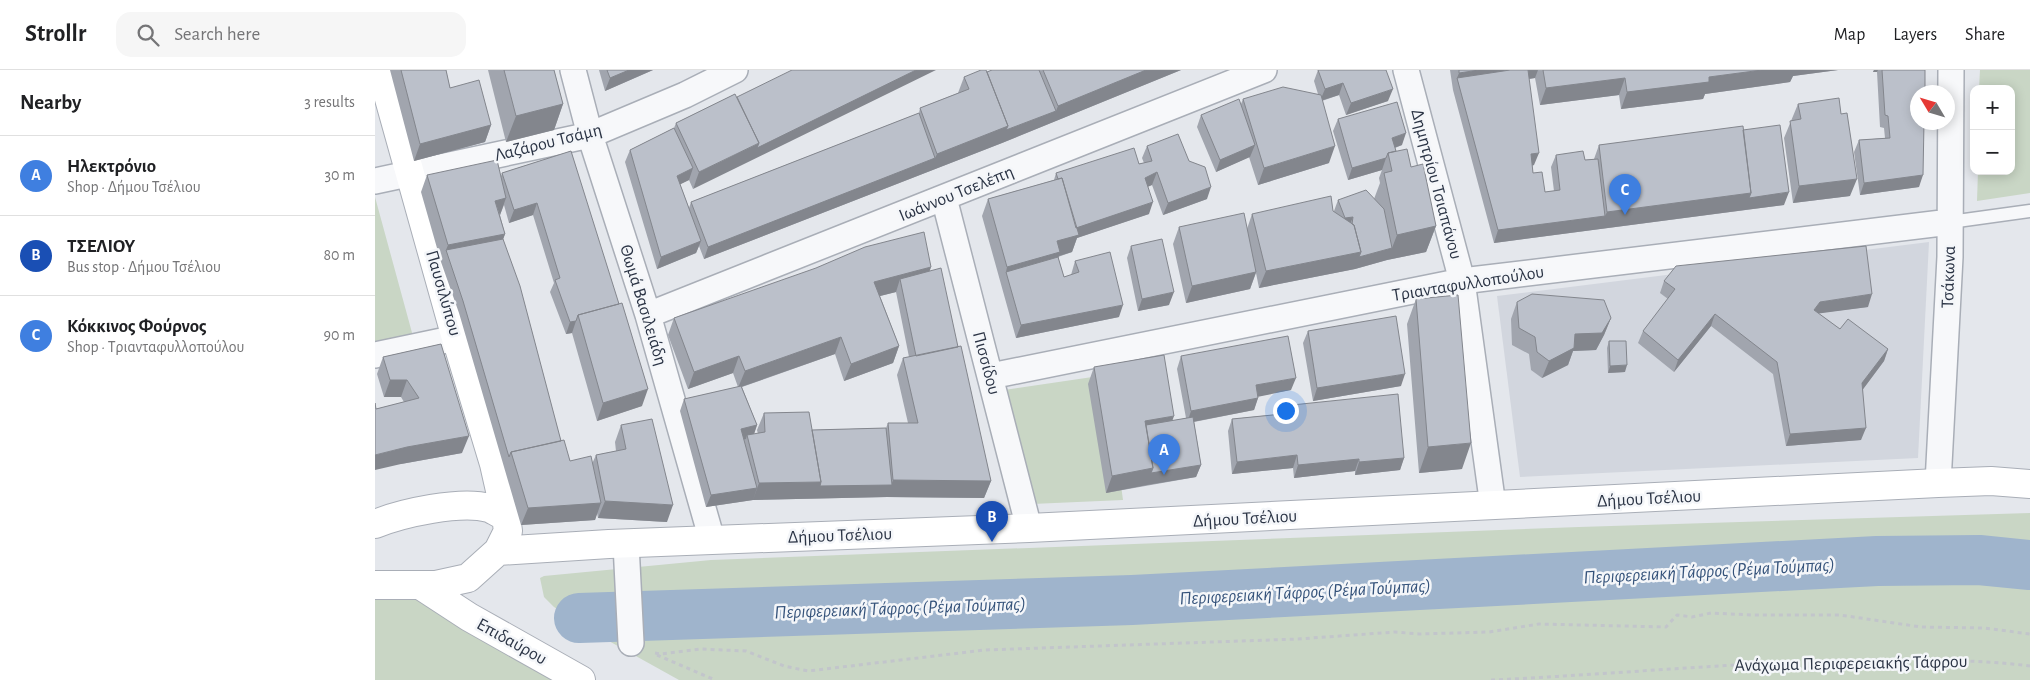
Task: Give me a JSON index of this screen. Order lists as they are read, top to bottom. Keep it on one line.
{"streets":{"street":["Λαζάρου Τσάμη","Δημητρίου Τσιαπάνου","Ιωάννου Τσελέπη","Τσάκωνα","Τριανταφυλλοπούλου","Παυσιλύπου","Θωμά Βασιλειάδη","Πισσίδου","Δήμου Τσέλιου","Επιδαύρου"],"path":["Ανάχωμα Περιφερειακής Τάφρου"]},"crossings":[["Λαζάρου Τσάμη","Παυσιλύπου"],["Λαζάρου Τσάμη","Θωμά Βασιλειάδη"],["Δημητρίου Τσιαπάνου","Τριανταφυλλοπούλου"],["Δημητρίου Τσιαπάνου","Δήμου Τσέλιου"],["Ιωάννου Τσελέπη","Θωμά Βασιλειάδη"],["Ιωάννου Τσελέπη","Πισσίδου"],["Τσάκωνα","Τριανταφυλλοπούλου"],["Τσάκωνα","Δήμου Τσέλιου"],["Τριανταφυλλοπούλου","Πισσίδου"],["Παυσιλύπου","Δήμου Τσέλιου"],["Θωμά Βασιλειάδη","Δήμου Τσέλιου"],["Πισσίδου","Δήμου Τσέλιου"]],"water":["Περιφερειακή Τάφρος (Ρέμα Τούμπας)"],"north":"top left","page":{"header":"Strollr","search":"Search here","nav":["Map","Layers","Share"],"heading":["Nearby","3 results"],"map_buttons":["+","−"],"list":[{"mark":"A","name":"Ηλεκτρόνιο","note":"Shop · Δήμου Τσέλιου","value":"30 m"},{"mark":"B","name":"ΤΣΕΛΙΟΥ","note":"Bus stop · Δήμου Τσέλιου","value":"80 m"},{"mark":"C","name":"Κόκκινος Φούρνος","note":"Shop · Τριανταφυλλοπούλου","value":"90 m"}],"pins":["C","A","B"]}}
